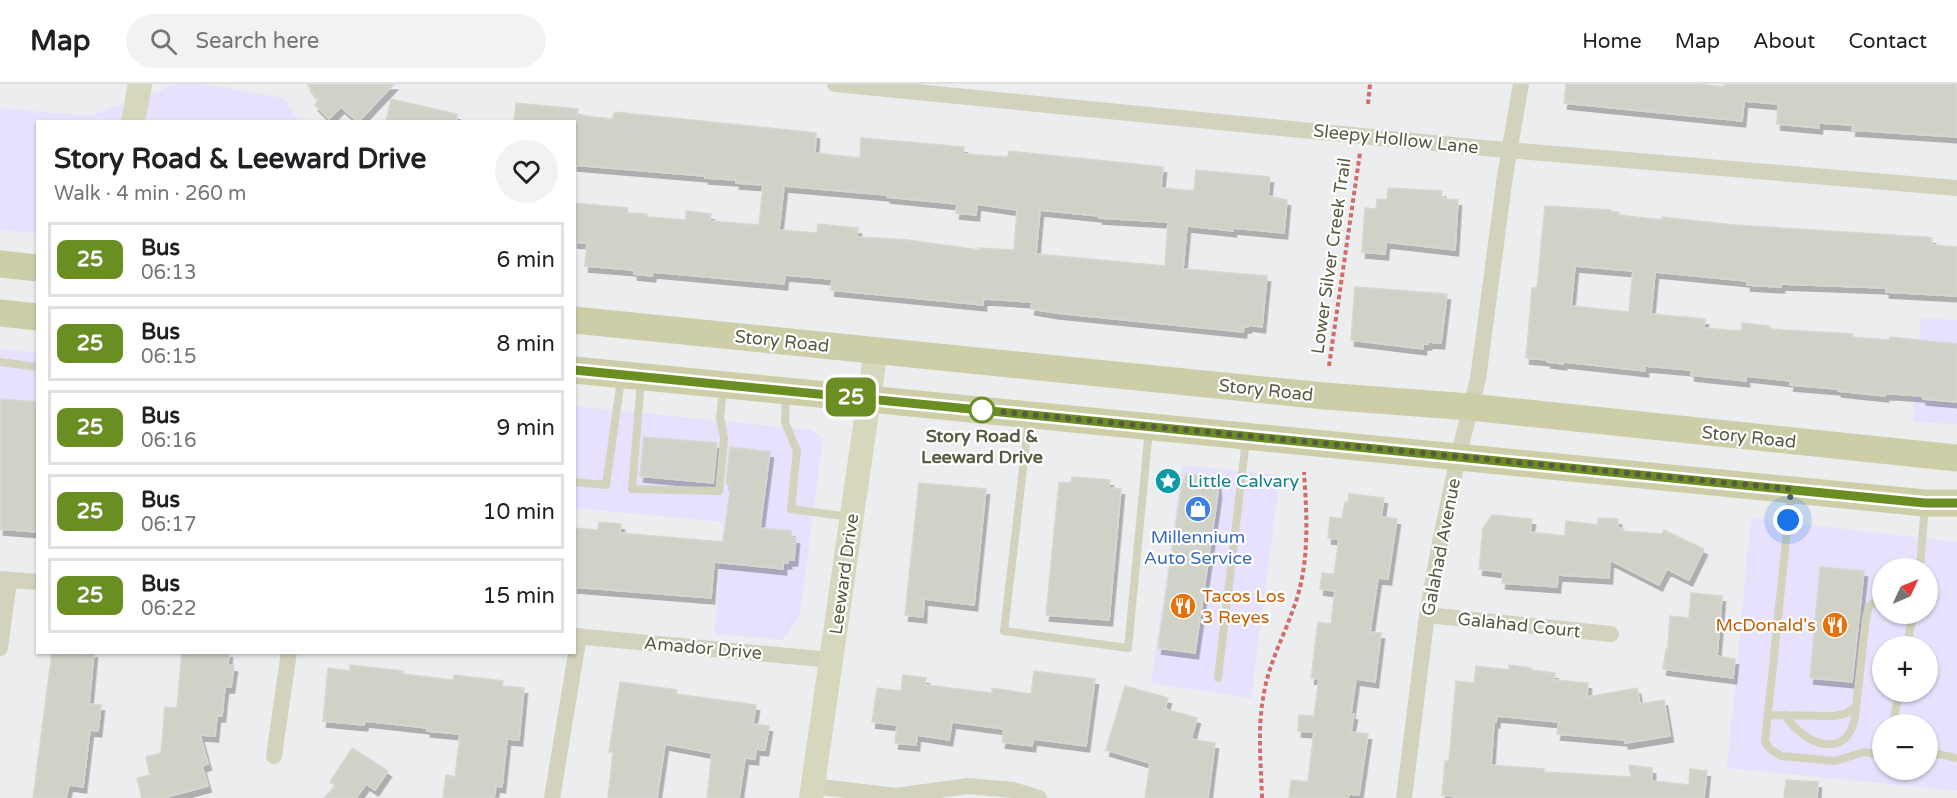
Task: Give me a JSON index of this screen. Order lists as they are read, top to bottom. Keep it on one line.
{"streets":{"main road":["Story Road"],"street":["Sleepy Hollow Lane","Galahad Avenue","Leeward Drive","Galahad Court","Amador Drive"],"path":["Lower Silver Creek Trail"]},"crossings":[["Sleepy Hollow Lane","Galahad Avenue"],["Story Road","Galahad Avenue"],["Story Road","Leeward Drive"],["Galahad Avenue","Galahad Court"],["Leeward Drive","Amador Drive"]],"places":{"other":["Story Road & Leeward Drive"],"place":["Little Calvary"],"shop":["Millennium Auto Service"],"restaurant":["Tacos Los 3 Reyes","McDonald's"]},"lines":["bus line 25"],"north":"top right","page":{"header":"Map","search":"Search here","nav":["Home","Map","About","Contact"],"on_map":"25","heading":["Story Road & Leeward Drive","Walk · 4 min · 260 m"],"list":[{"mark":"25","name":"Bus","note":"06:13","value":"6 min"},{"mark":"25","name":"Bus","note":"06:15","value":"8 min"},{"mark":"25","name":"Bus","note":"06:16","value":"9 min"},{"mark":"25","name":"Bus","note":"06:17","value":"10 min"},{"mark":"25","name":"Bus","note":"06:22","value":"15 min"}],"map_buttons":["+","−"]}}
